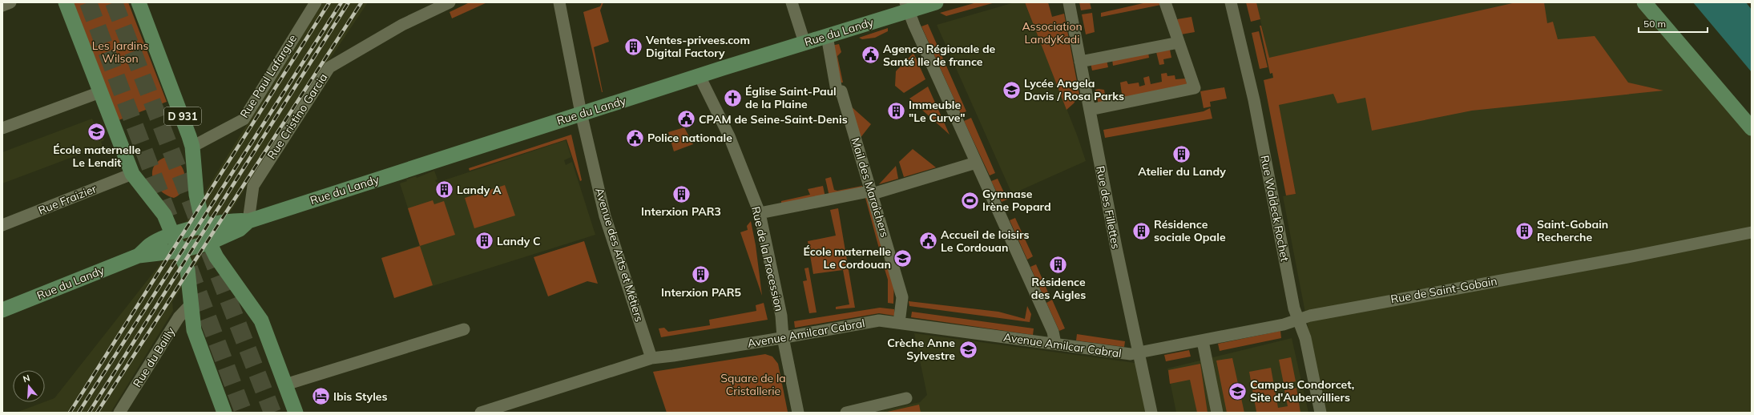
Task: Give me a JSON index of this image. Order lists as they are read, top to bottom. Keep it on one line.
{"streets":{"main road":["Rue du Landy","D 931"],"street":["Rue Paul Lafargue","Rue Cristino Garcia","Mail des Maraîchers","Rue Fraizier","Rue des Fillettes","Rue Waldeck Rochet","Avenue des Arts et Métiers","Rue de la Procession","Rue de Saint-Gobain","Avenue Amilcar Cabral","Rue du Bailly"]},"crossings":[["Rue du Landy","D 931"],["Rue du Landy","Rue Cristino Garcia"],["Rue du Landy","Mail des Maraîchers"],["Rue du Landy","Avenue des Arts et Métiers"],["Rue du Landy","Rue de la Procession"],["Rue Paul Lafargue","D 931"],["Mail des Maraîchers","Avenue Amilcar Cabral"],["Rue des Fillettes","Rue de Saint-Gobain"],["Rue des Fillettes","Avenue Amilcar Cabral"],["Rue Waldeck Rochet","Rue de Saint-Gobain"],["Avenue des Arts et Métiers","Avenue Amilcar Cabral"],["Rue de la Procession","Avenue Amilcar Cabral"],["Rue de Saint-Gobain","Avenue Amilcar Cabral"]],"parks":["Association LandyKadi","Les Jardins Wilson","Square de la Cristallerie"],"places":{"building":["Ventes-privees.com Digital Factory","Immeuble \"Le Curve\"","Atelier du Landy","Landy A","Interxion PAR3","Résidence sociale Opale","Saint-Gobain Recherche","Landy C","Résidence des Aigles","Interxion PAR5"],"public building":["Agence Régionale de Santé Ile de france","CPAM de Seine-Saint-Denis","Police nationale","Accueil de loisirs Le Cordouan"],"school or university":["Lycée Angela Davis / Rosa Parks","École maternelle Le Lendit","École maternelle Le Cordouan","Crèche Anne Sylvestre","Campus Condorcet, Site d'Aubervilliers"],"church":["Église Saint-Paul de la Plaine"],"sports":["Gymnase Irène Popard"],"hotel":["Ibis Styles"]},"scale_bar":"50 m","north":"top"}
